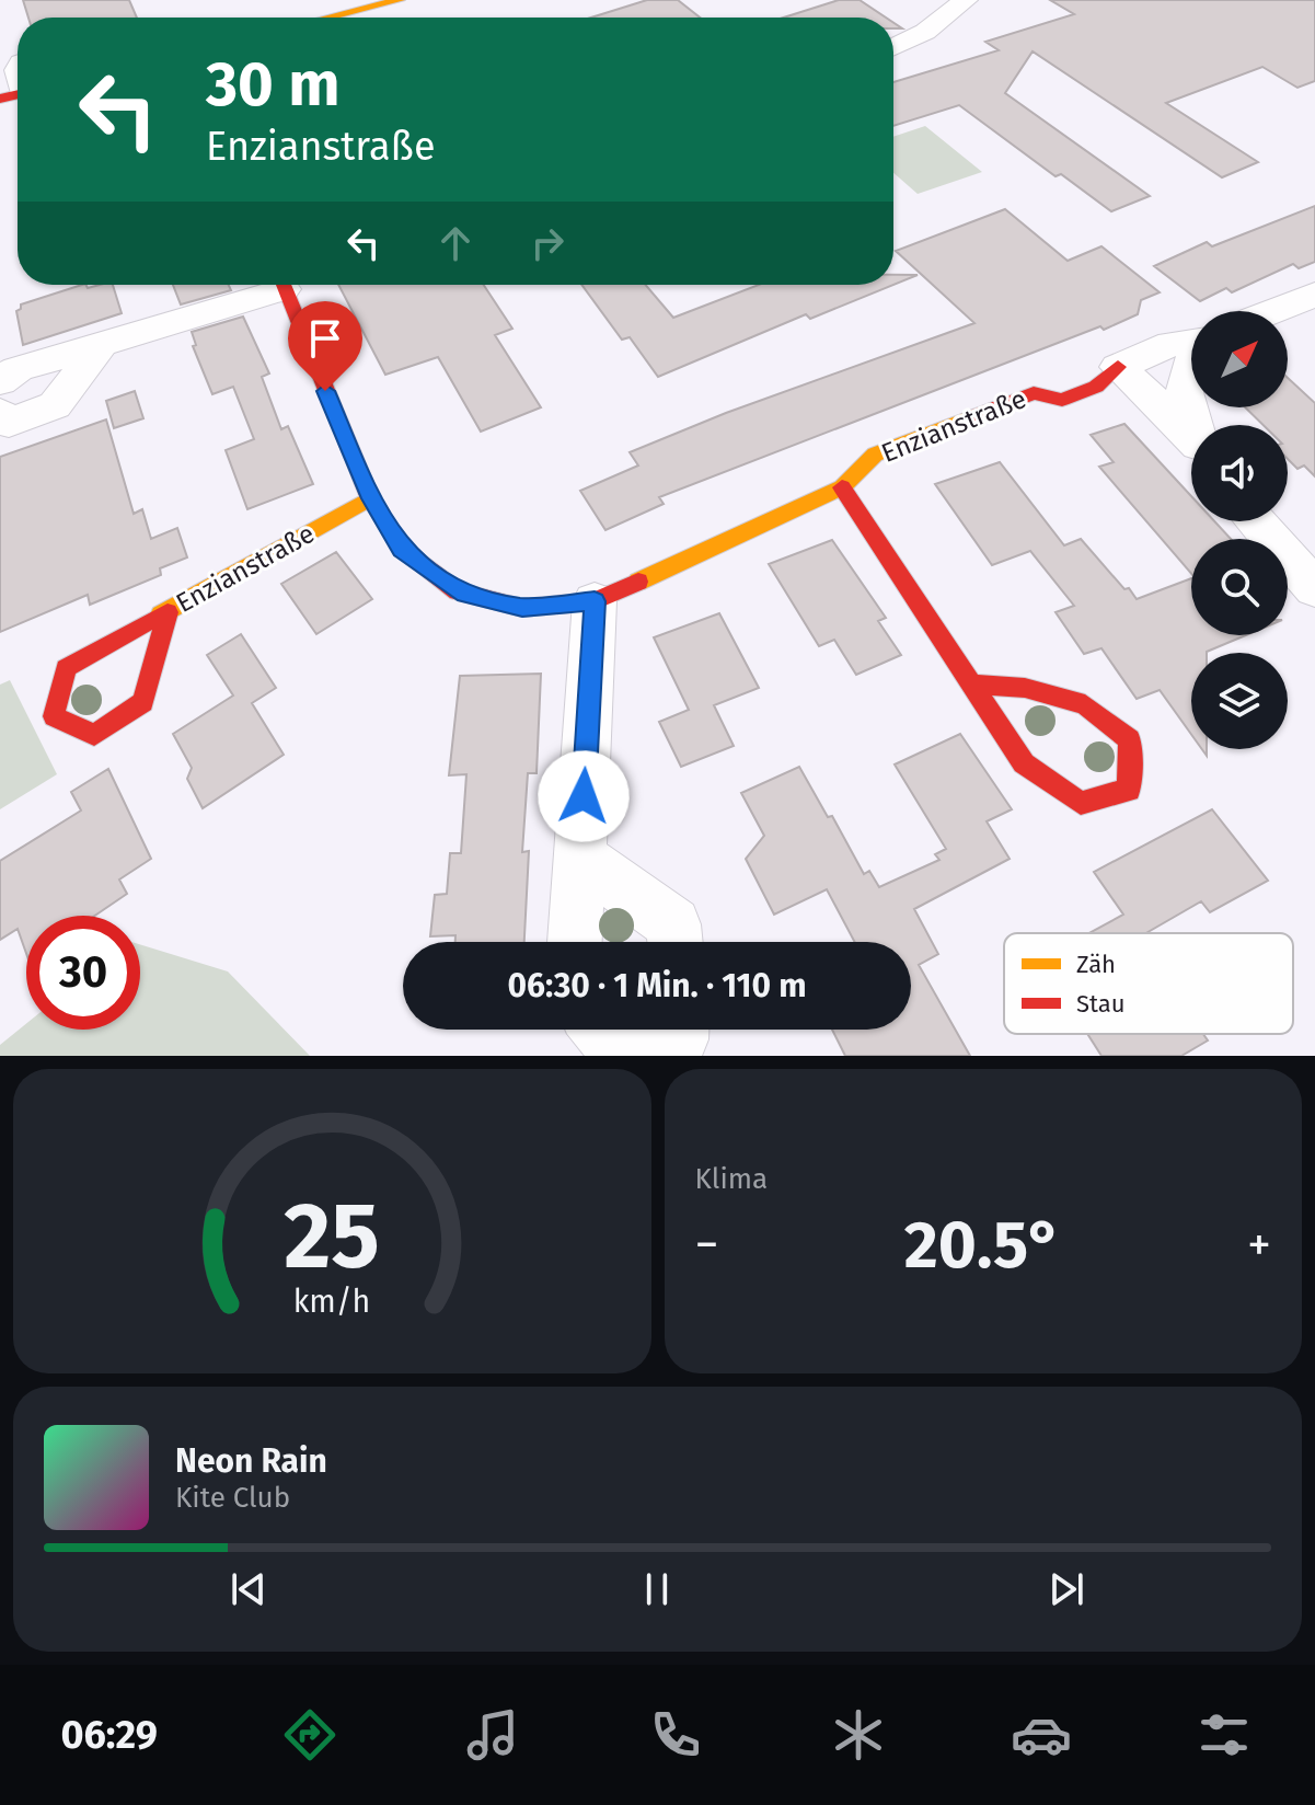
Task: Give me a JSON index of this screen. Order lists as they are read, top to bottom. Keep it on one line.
{"streets":{"street":["Enzianstraße"]},"legend":["Zäh","Stau"],"north":"top right","page":{"turn":["30 m","Enzianstraße"],"limit":"30","trip":"06:30 · 1 Min. · 110 m","tile":"Klima","heat":["−","20.5°","+"],"song":["Neon Rain","Kite Club"],"tabs":"06:29","gauge":["25","km/h"]}}
